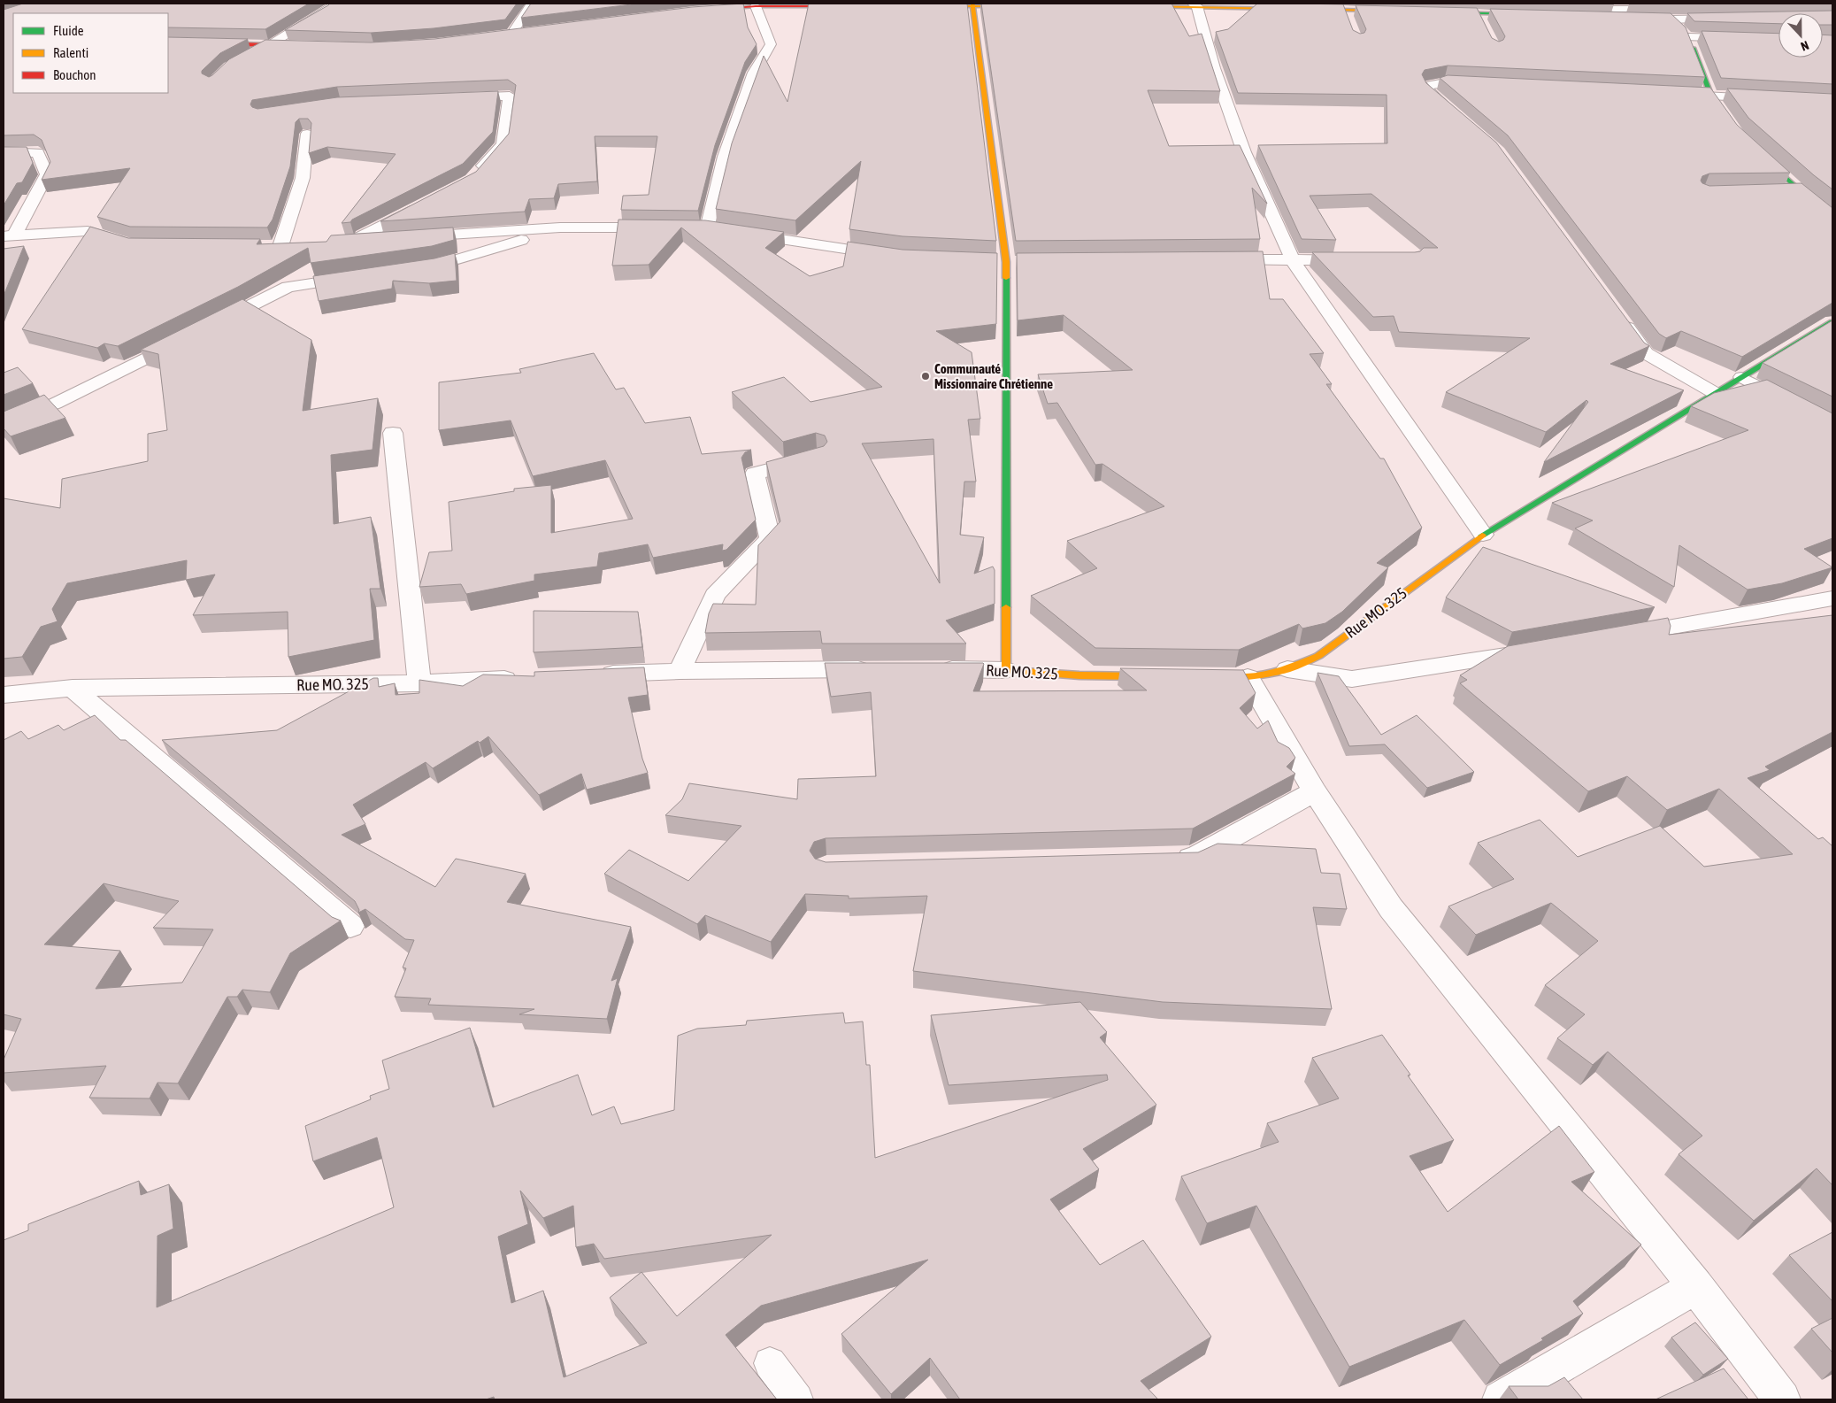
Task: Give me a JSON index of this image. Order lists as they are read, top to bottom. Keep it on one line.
{"streets":{"street":["Rue MO. 325"]},"places":["Communauté Missionnaire Chrétienne"],"legend":["Fluide","Ralenti","Bouchon"],"north":"bottom"}
